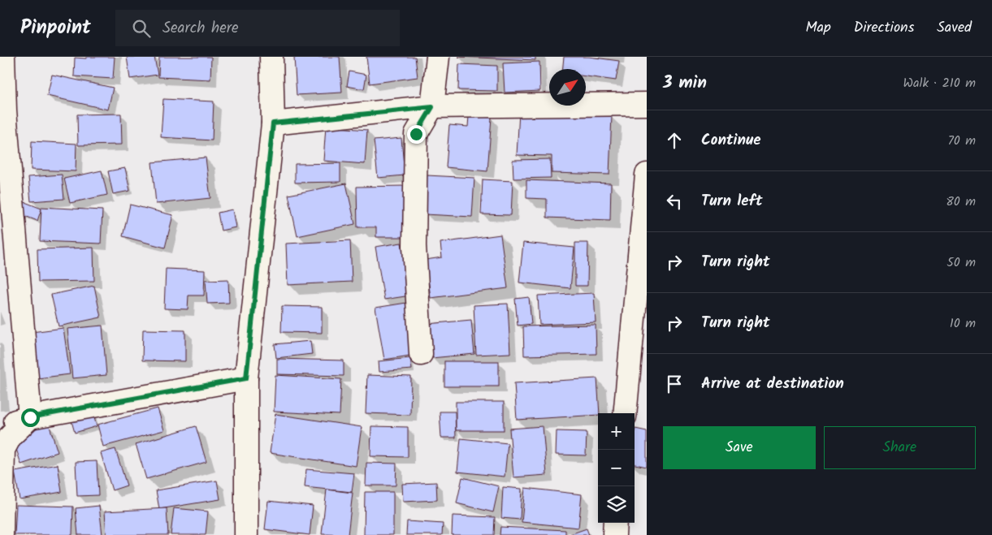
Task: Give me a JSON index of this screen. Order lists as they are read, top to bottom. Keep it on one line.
{"north":"top right","page":{"header":"Pinpoint","search":"Search here","nav":["Map","Directions","Saved"],"heading":["3 min","Walk · 210 m"],"list":[["Continue","70 m"],["Turn left","80 m"],["Turn right","50 m"],["Turn right","10 m"],"Arrive at destination"],"map_buttons":["+","−"],"buttons":["Save","Share"]}}
